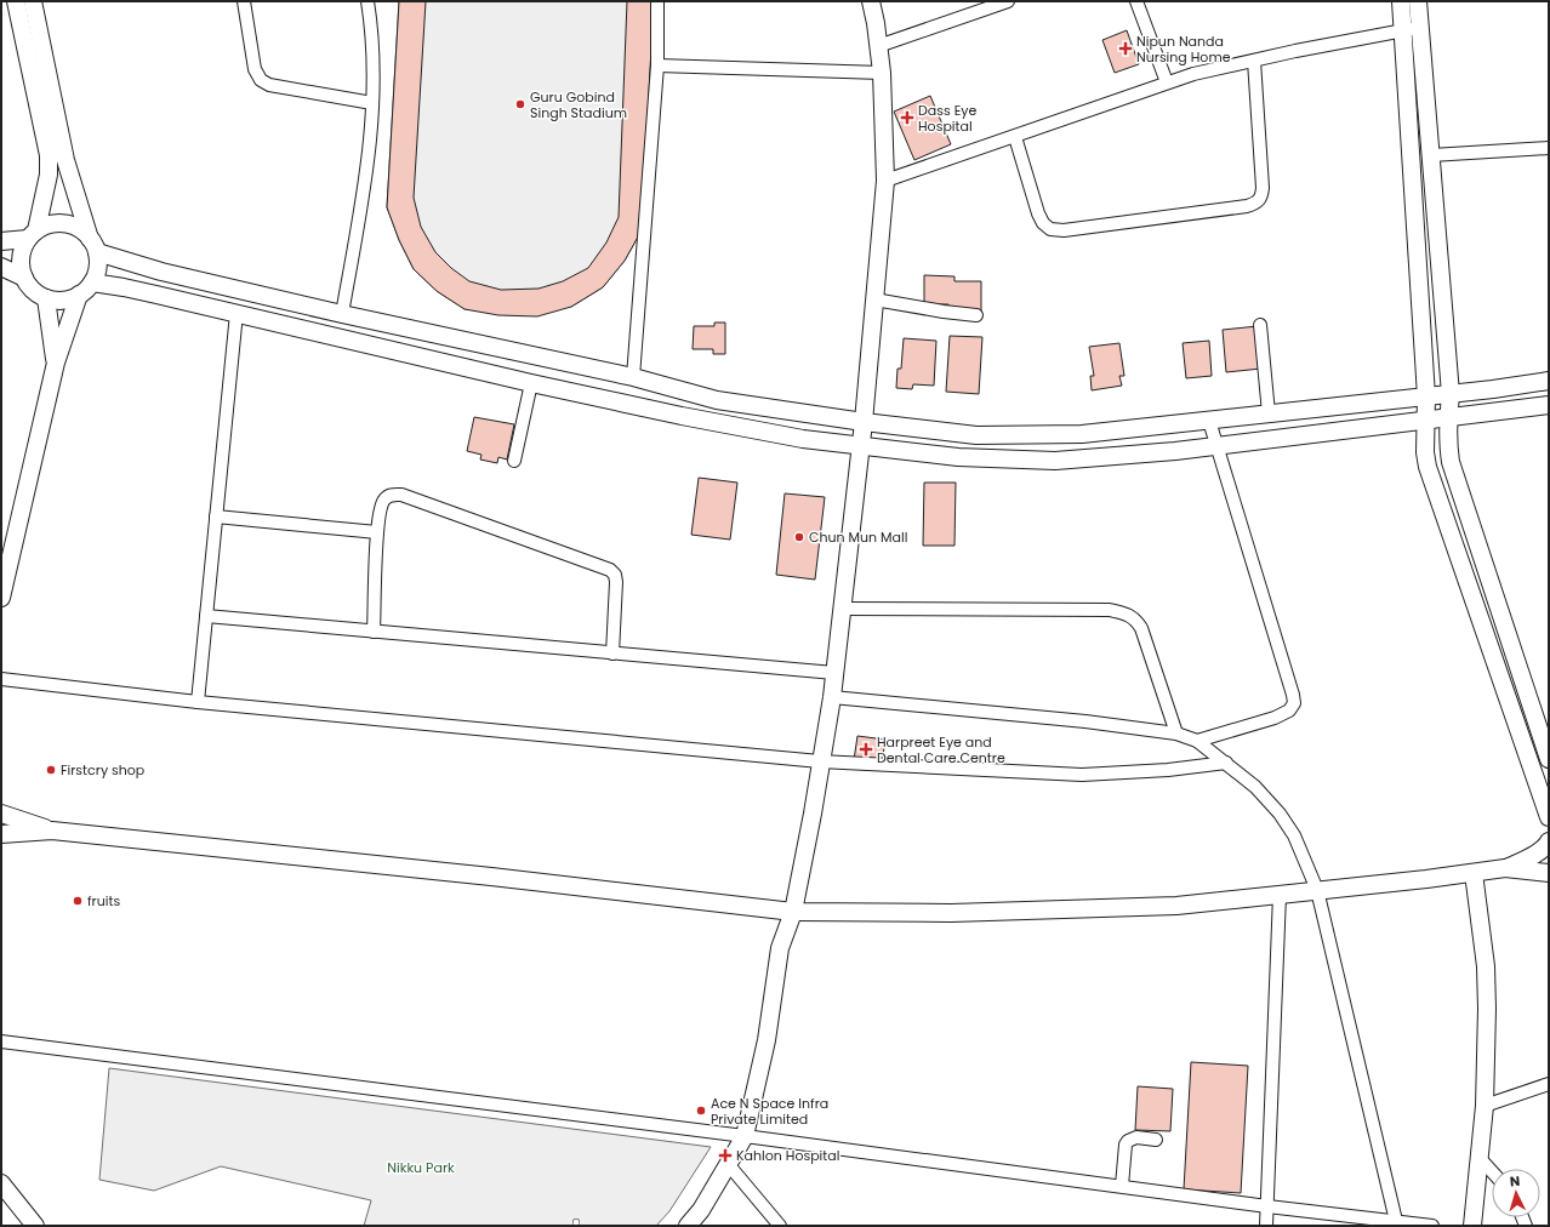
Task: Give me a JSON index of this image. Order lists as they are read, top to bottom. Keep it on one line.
{"parks":["Nikku Park"],"places":{"health":["Nipun Nanda Nursing Home","Dass Eye Hospital","Harpreet Eye and Dental Care Centre","Kahlon Hospital"],"other":["Guru Gobind Singh Stadium","Chun Mun Mall","Firstcry shop","fruits","Ace N Space Infra Private Limited"]},"north":"top"}
